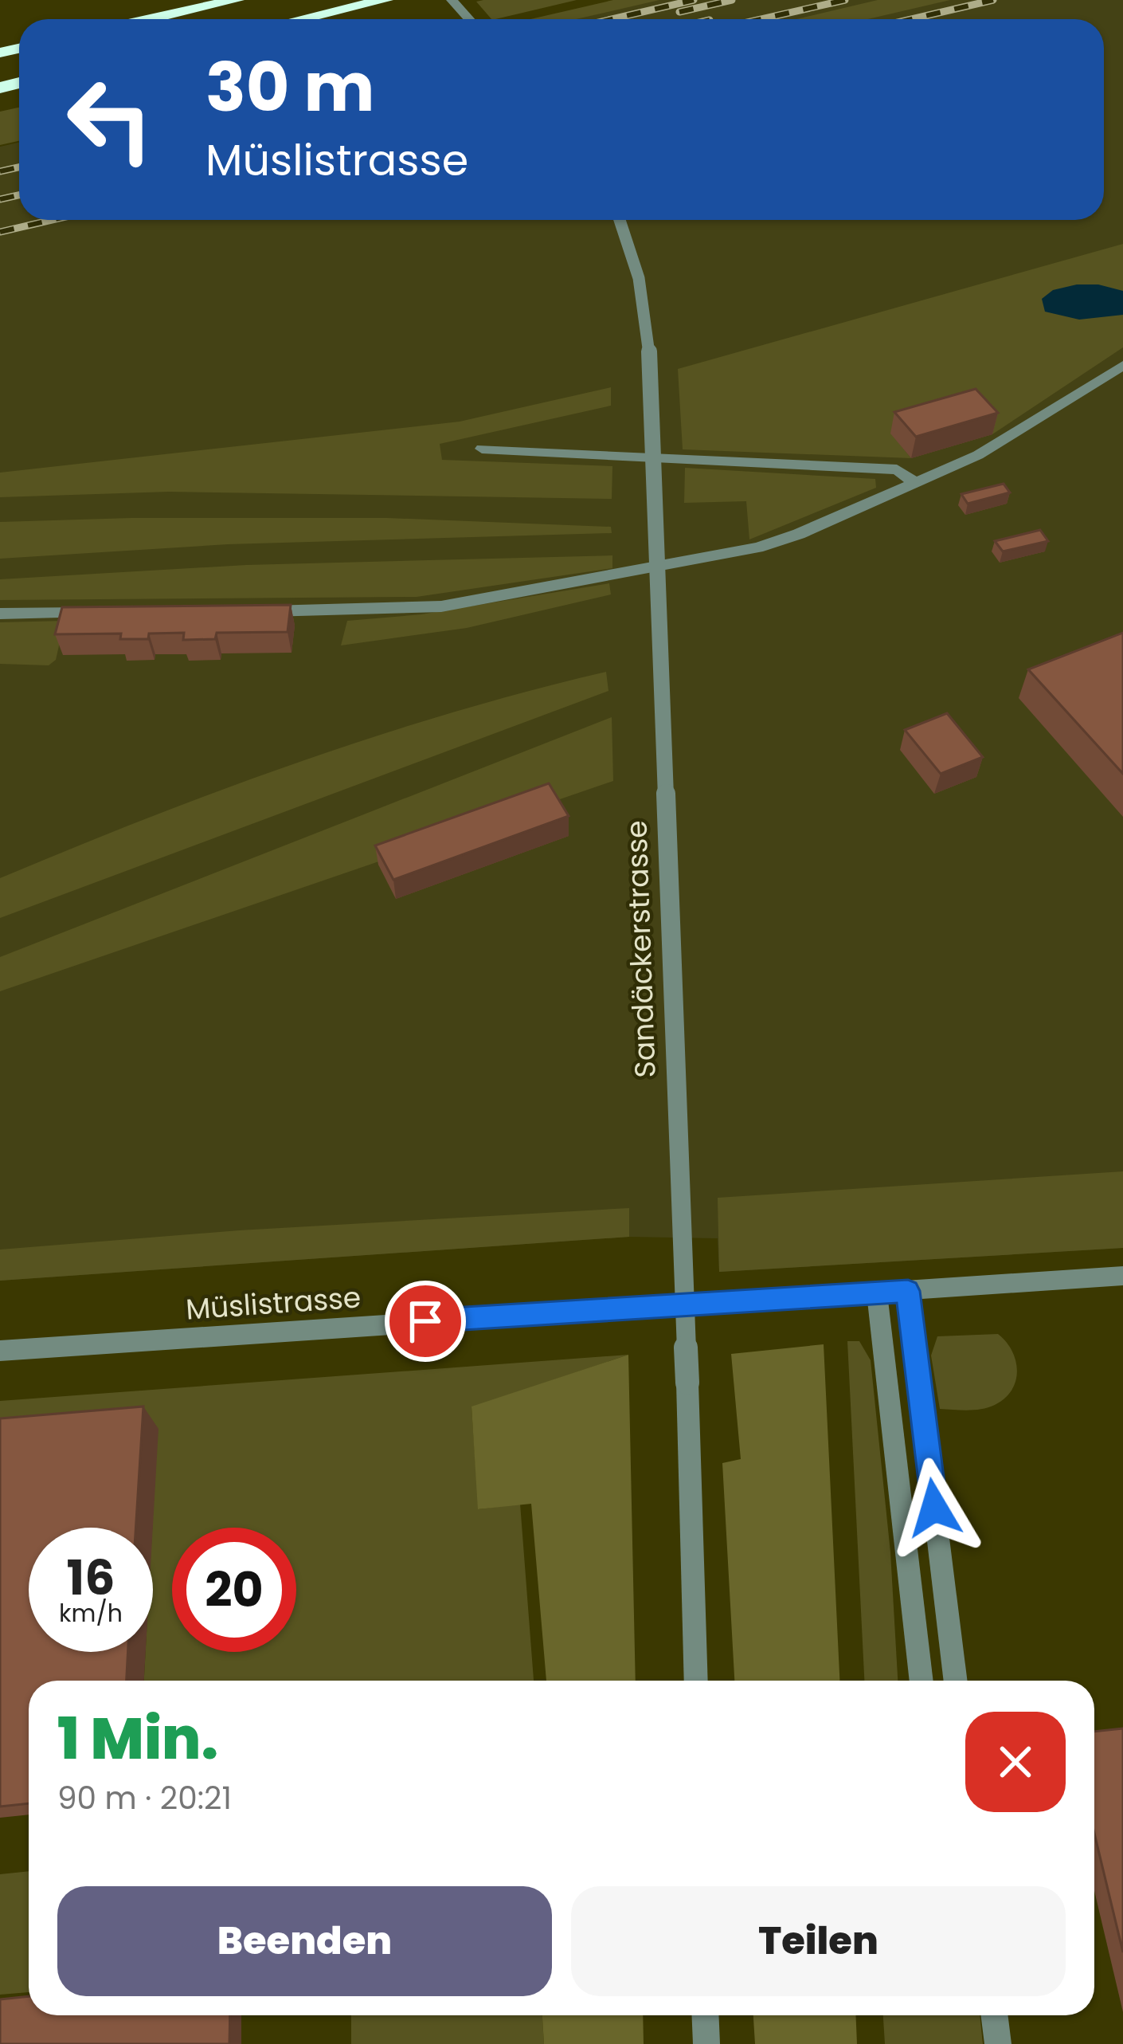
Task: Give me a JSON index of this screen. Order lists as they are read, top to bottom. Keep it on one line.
{"streets":{"street":["Sandäckerstrasse","Müslistrasse"]},"page":{"turn":["30 m","Müslistrasse"],"speed":"16 km/h","limit":"20","heading":["1 Min.","90 m · 20:21"],"buttons":["Beenden","Teilen"]}}
